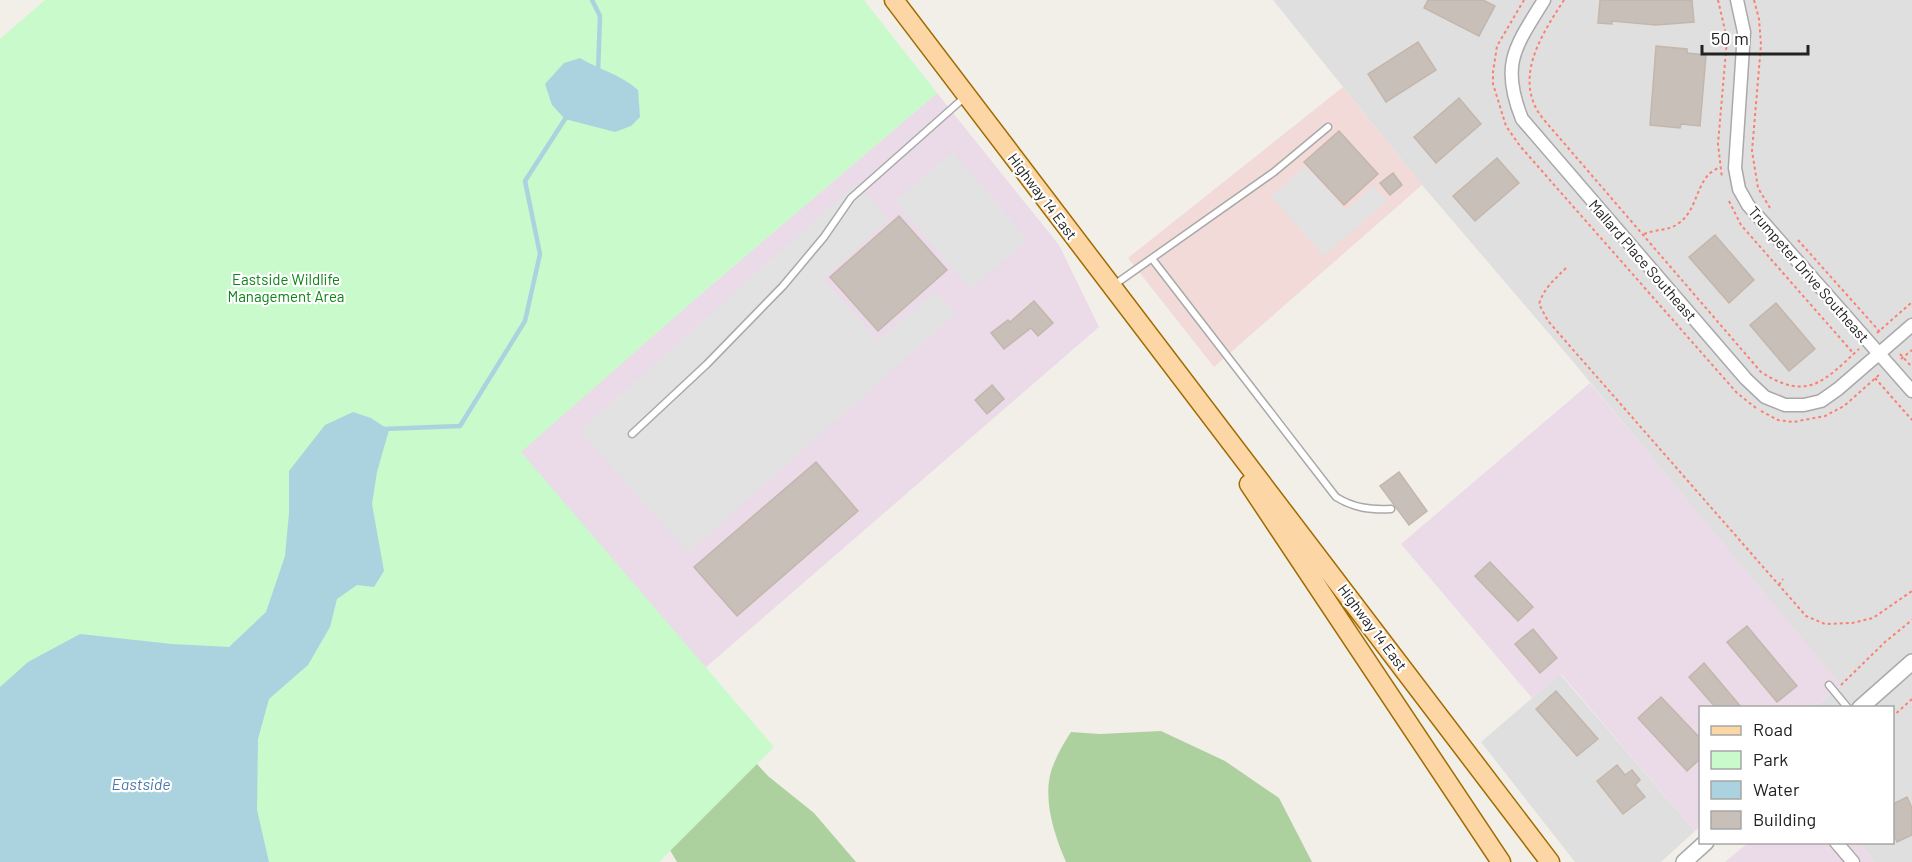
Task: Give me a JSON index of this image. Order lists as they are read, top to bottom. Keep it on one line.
{"streets":{"main road":["Highway 14 East"],"street":["Mallard Place Southeast","Trumpeter Drive Southeast"]},"crossings":[["Mallard Place Southeast","Trumpeter Drive Southeast"]],"water":["Eastside"],"parks":["Eastside Wildlife Management Area"],"legend":["Road","Park","Water","Building"],"scale_bar":"50 m"}
